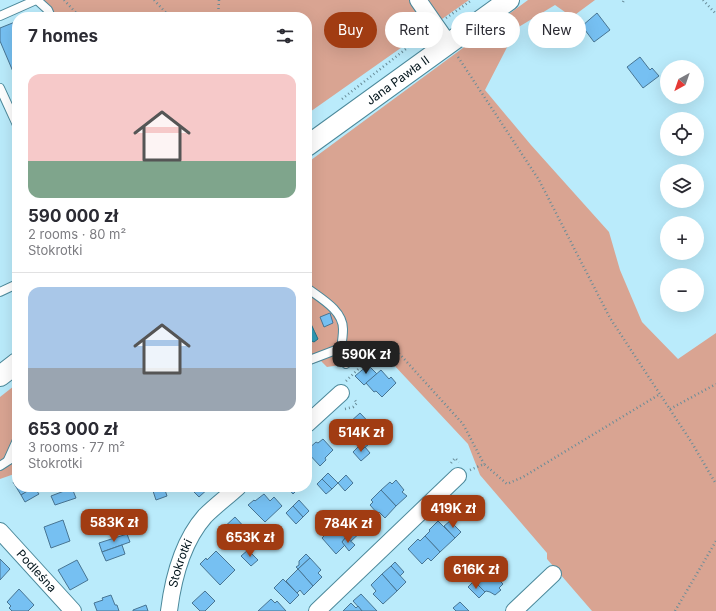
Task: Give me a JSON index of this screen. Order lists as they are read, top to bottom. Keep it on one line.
{"streets":{"street":["Jana Pawła II","Stokrotki","Podleśna"]},"north":"bottom left","page":{"chip":["Buy","Rent","Filters","New"],"heading":"7 homes","map_buttons":["+","−"],"list":[{"name":"590 000 zł","note":"2 rooms · 80 m² · Stokrotki"},{"name":"653 000 zł","note":"3 rooms · 77 m² · Stokrotki"}],"price":["590K zł","514K zł","419K zł","583K zł","784K zł","653K zł","616K zł"]}}
